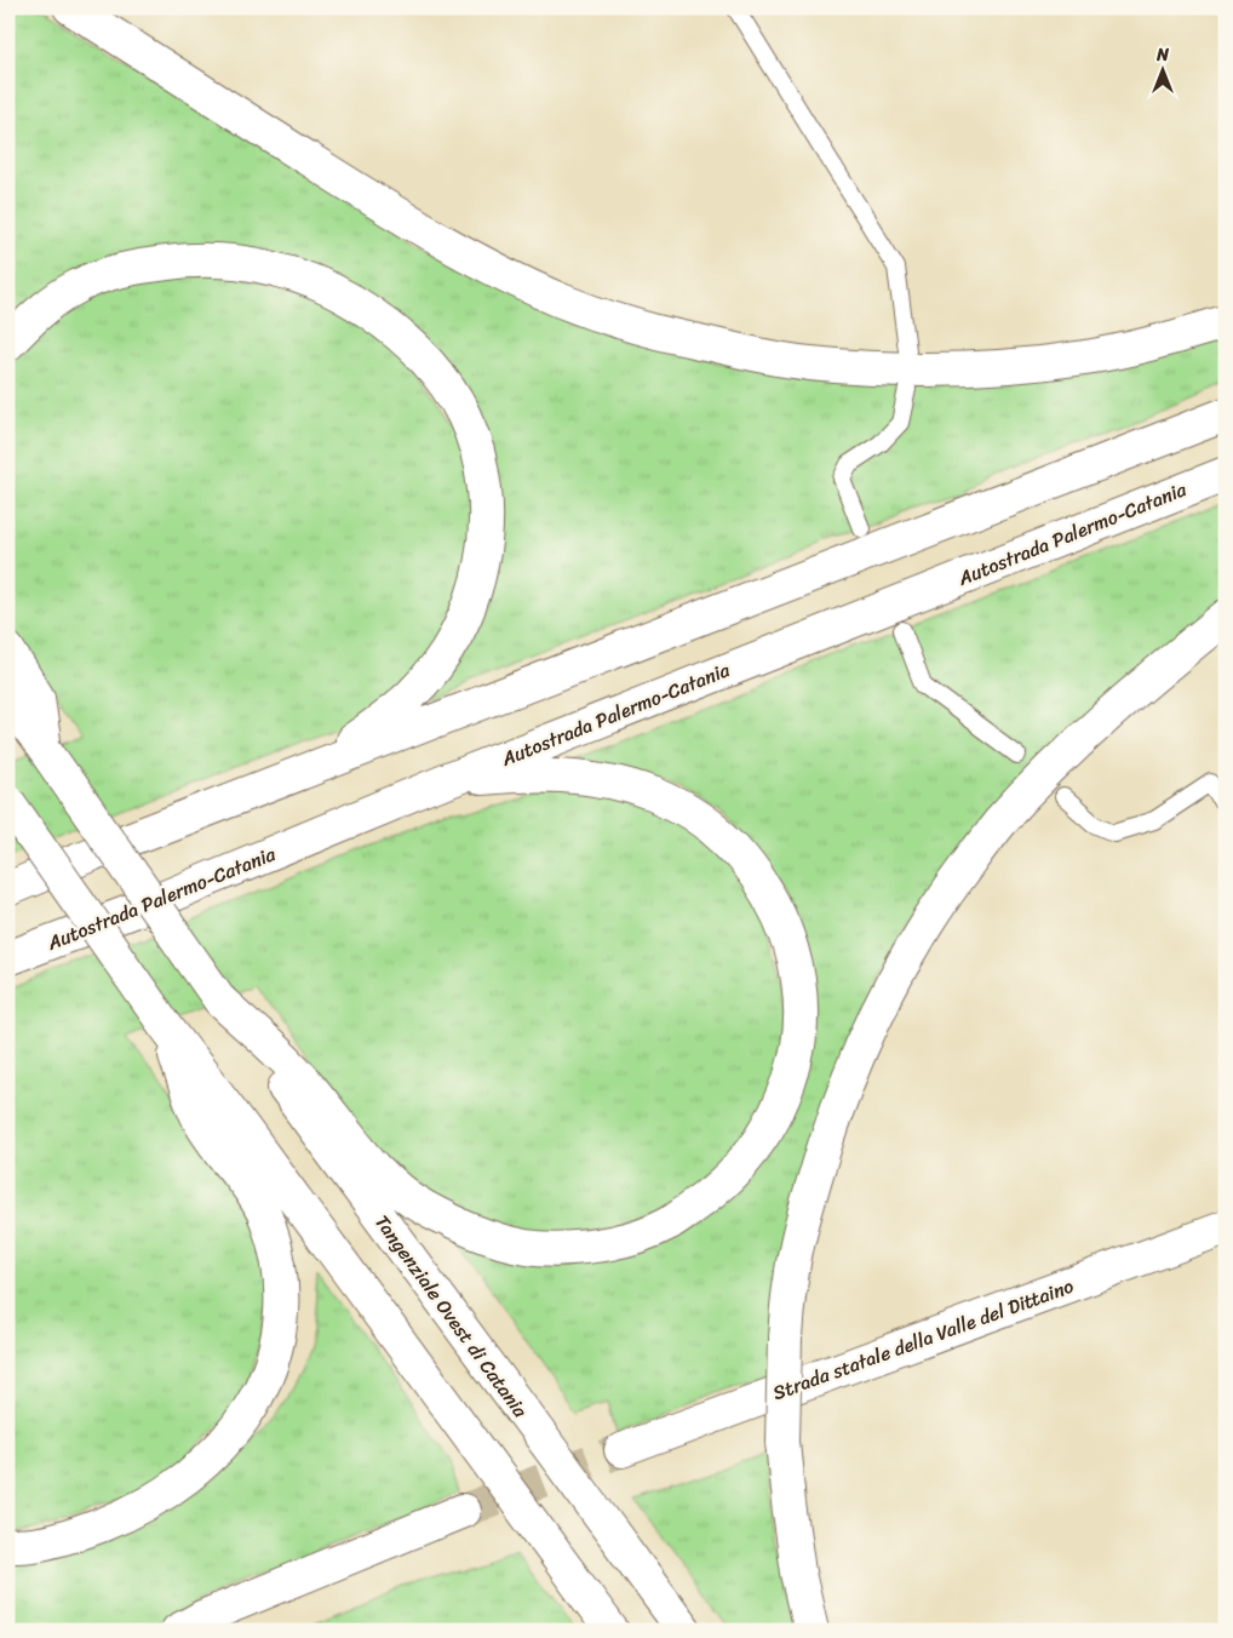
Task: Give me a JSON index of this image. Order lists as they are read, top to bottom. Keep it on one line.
{"streets":{"main road":["Autostrada Palermo-Catania","Tangenziale Ovest di Catania","Strada statale della Valle del Dittaino"]},"north":"top"}
